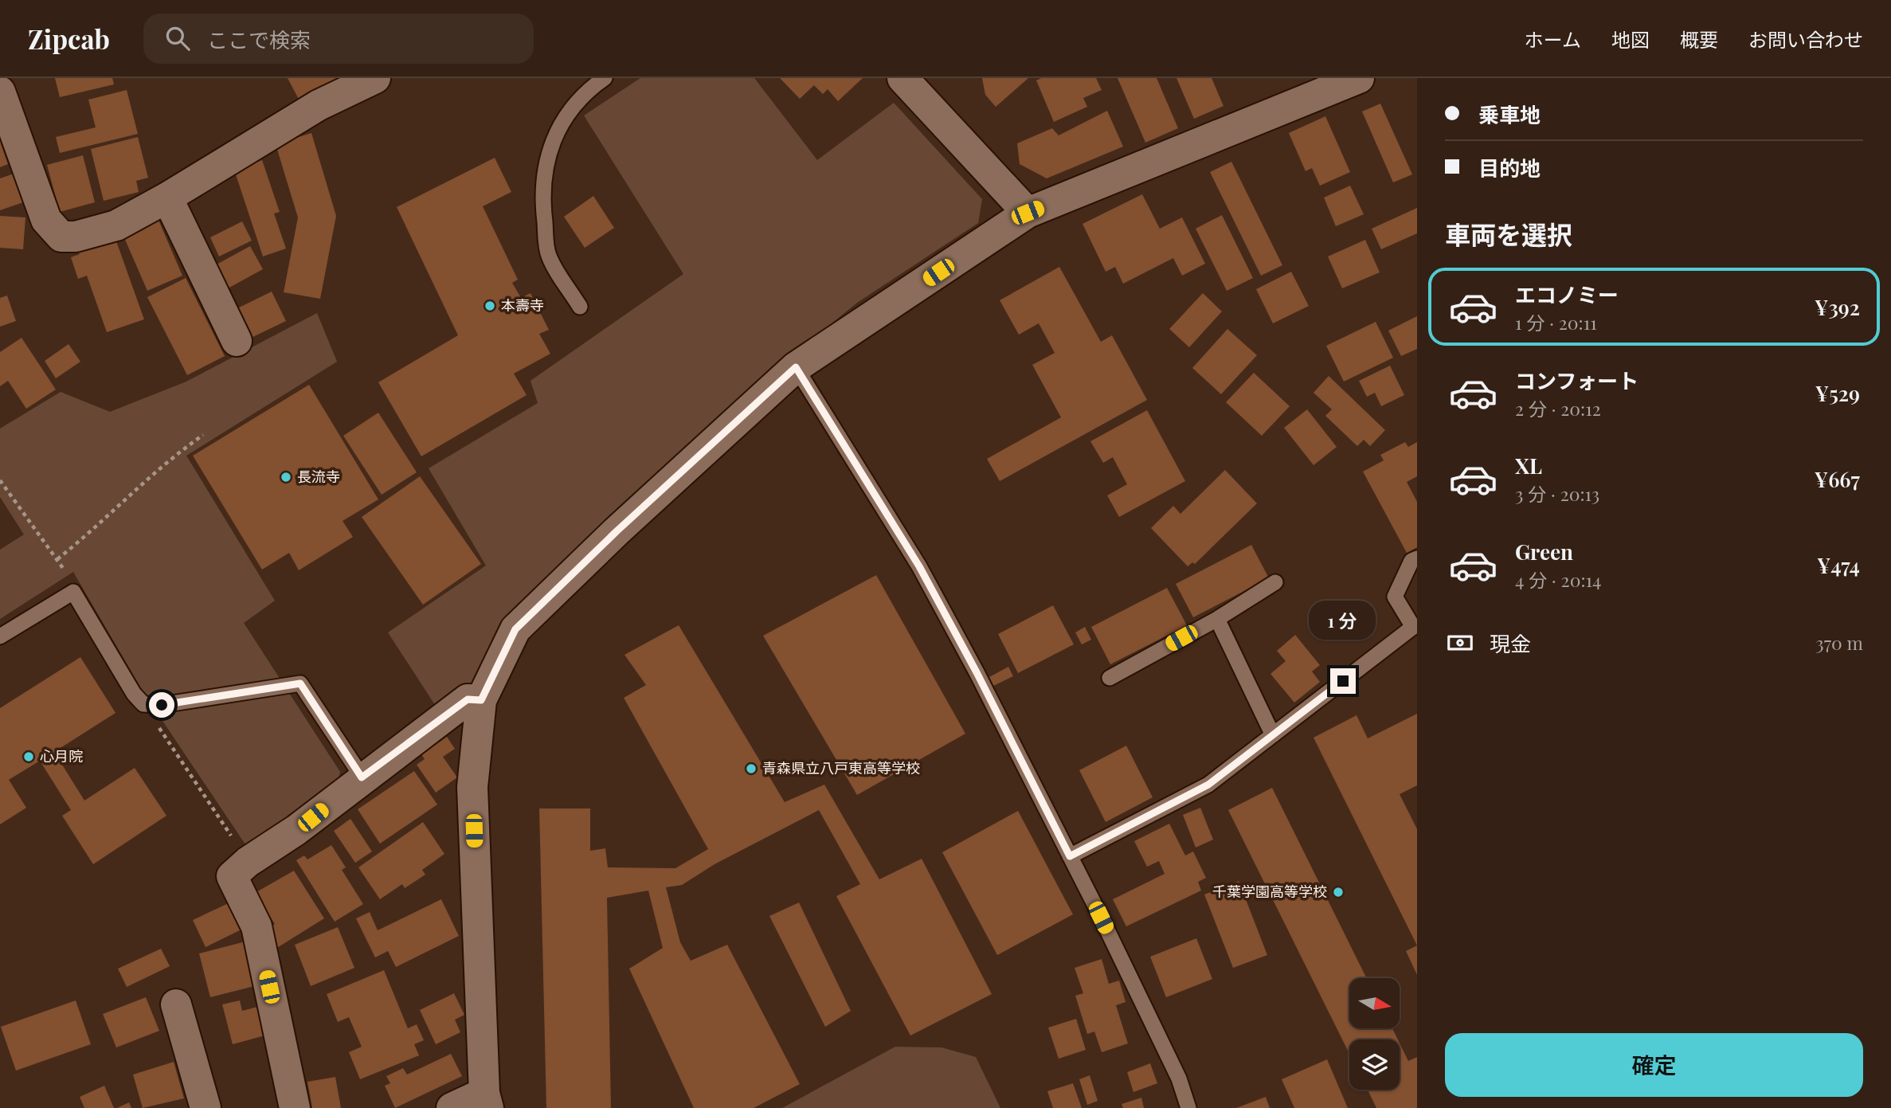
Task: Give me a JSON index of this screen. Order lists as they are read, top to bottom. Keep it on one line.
{"places":["本壽寺","長流寺","心月院","青森県立八戸東高等学校","千葉学園高等学校"],"north":"right","page":{"header":"Zipcab","search":"ここで検索","nav":["ホーム","地図","概要","お問い合わせ"],"banner":["乗車地","目的地"],"heading":"車両を選択","list":[{"name":"エコノミー","note":"1 分 · 20:11","value":"¥392"},{"name":"コンフォート","note":"2 分 · 20:12","value":"¥529"},{"name":"XL","note":"3 分 · 20:13","value":"¥667"},{"name":"Green","note":"4 分 · 20:14","value":"¥474"}],"bubble":"1 分","pay":["現金","370 m"],"buttons":"確定"}}
